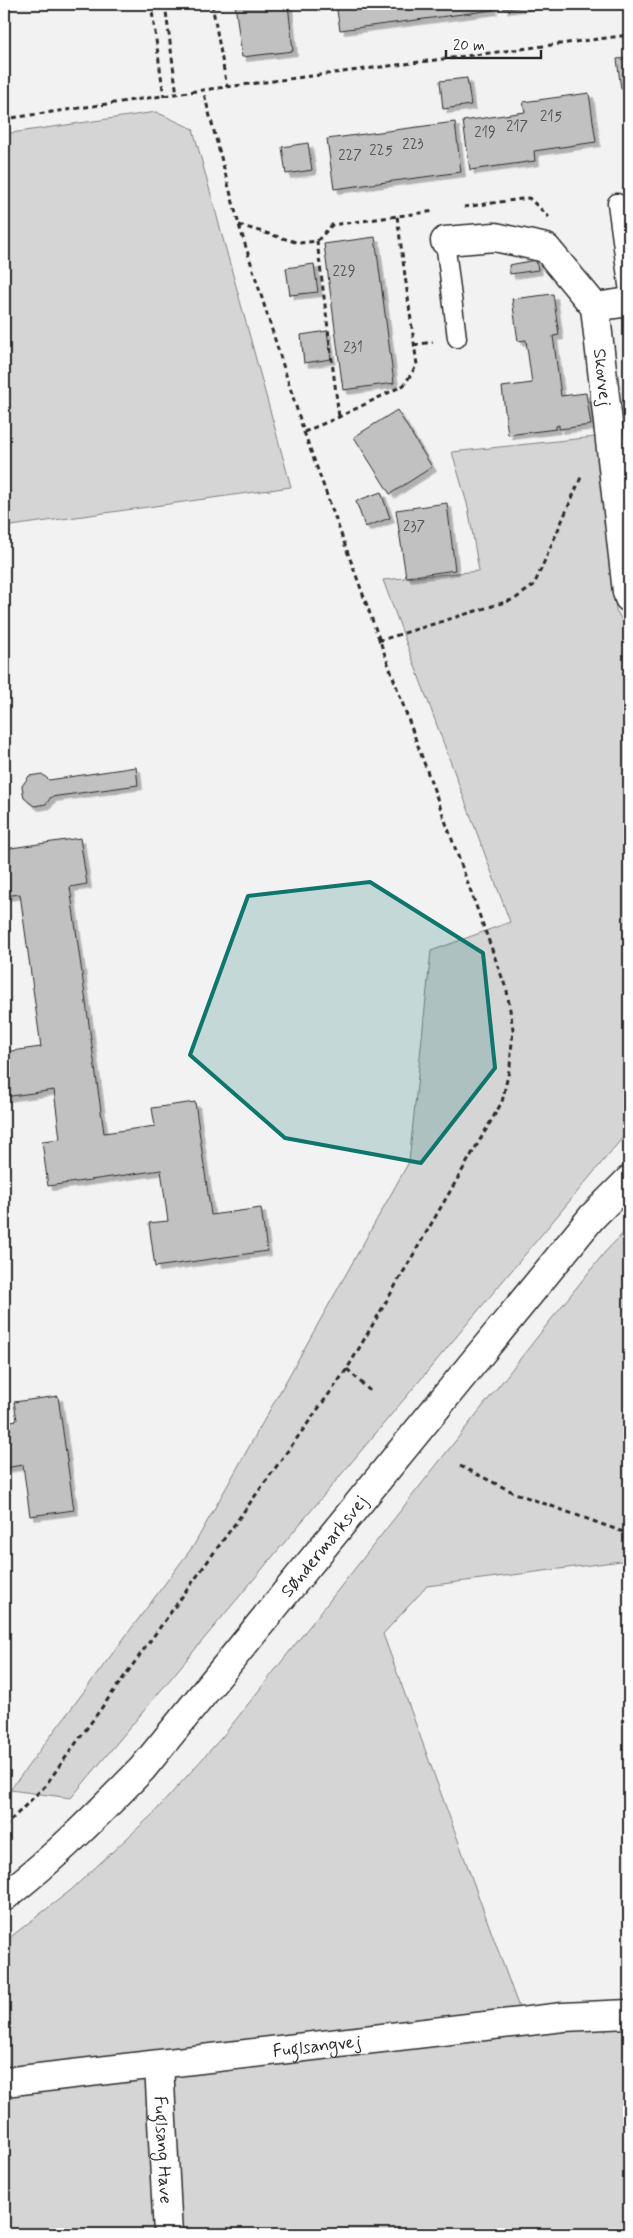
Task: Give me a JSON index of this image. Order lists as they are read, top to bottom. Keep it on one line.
{"streets":{"street":["Skovvej","Søndermarksvej","Fuglsangvej","Fuglsang Have"]},"crossings":[["Fuglsangvej","Fuglsang Have"]],"house_numbers":["215","217","219","223","225","227","229","231","237"],"scale_bar":"20 m"}
